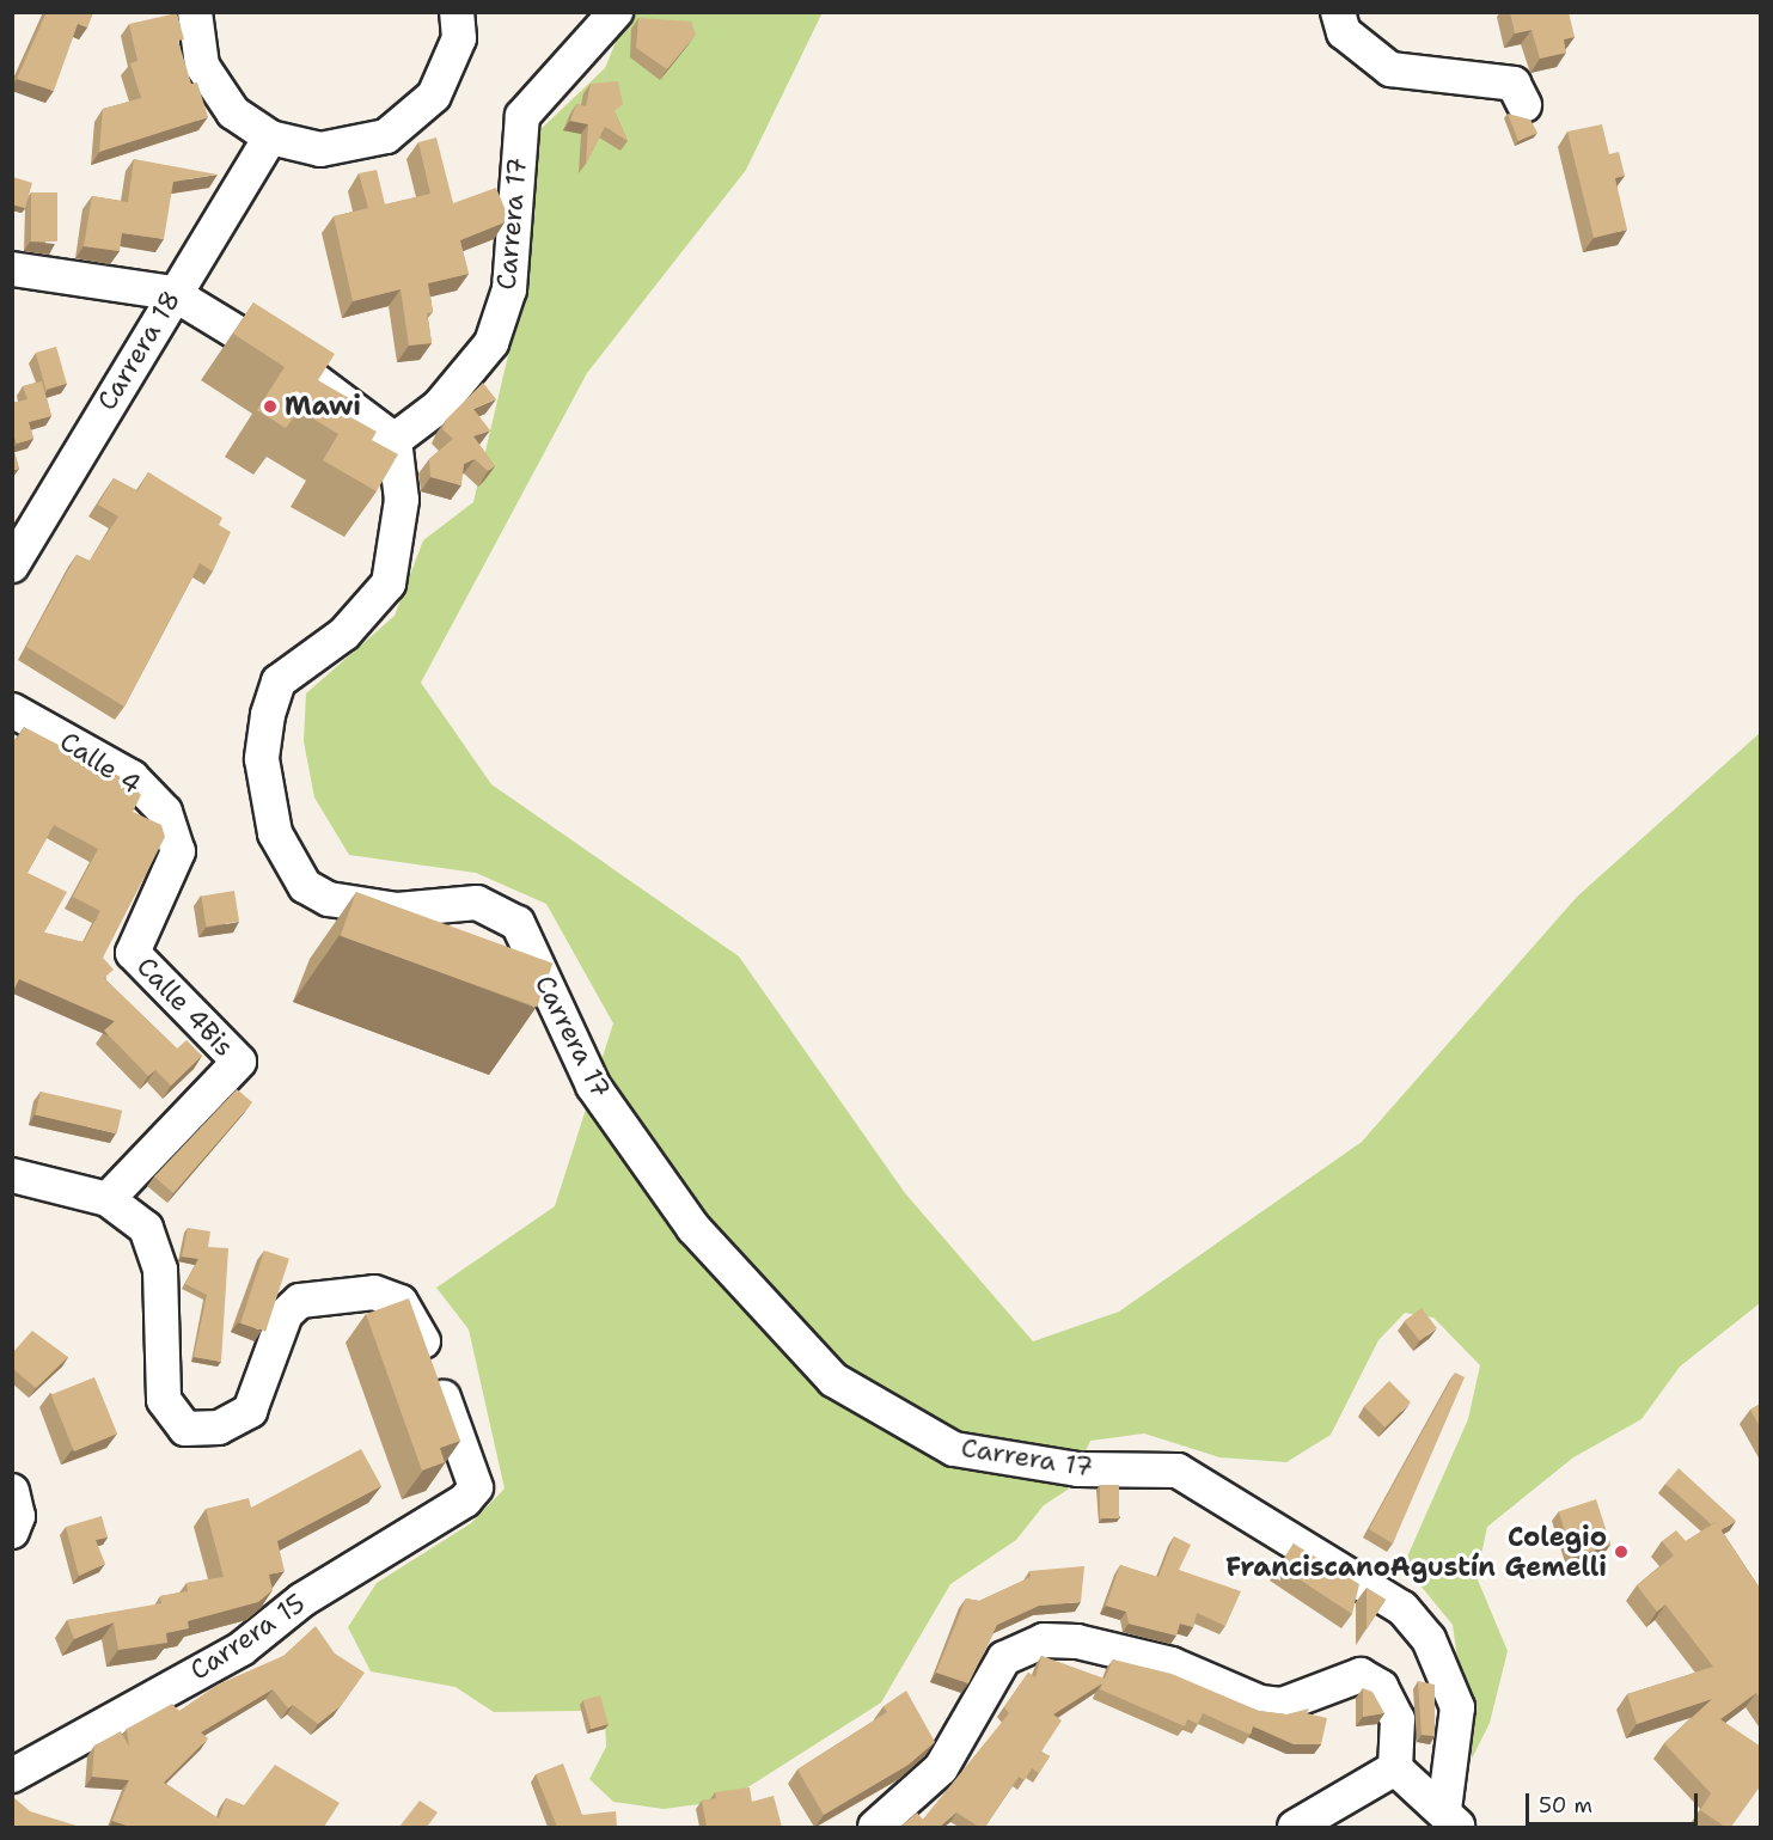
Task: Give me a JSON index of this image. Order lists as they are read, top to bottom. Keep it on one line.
{"streets":{"street":["Carrera 17","Carrera 18","Calle 4","Calle 4Bis","Carrera 15"]},"crossings":[["Calle 4","Calle 4Bis"],["Calle 4Bis","Carrera 15"]],"places":["Mawi","Colegio FranciscanoAgustín Gemelli"],"scale_bar":"50 m"}
